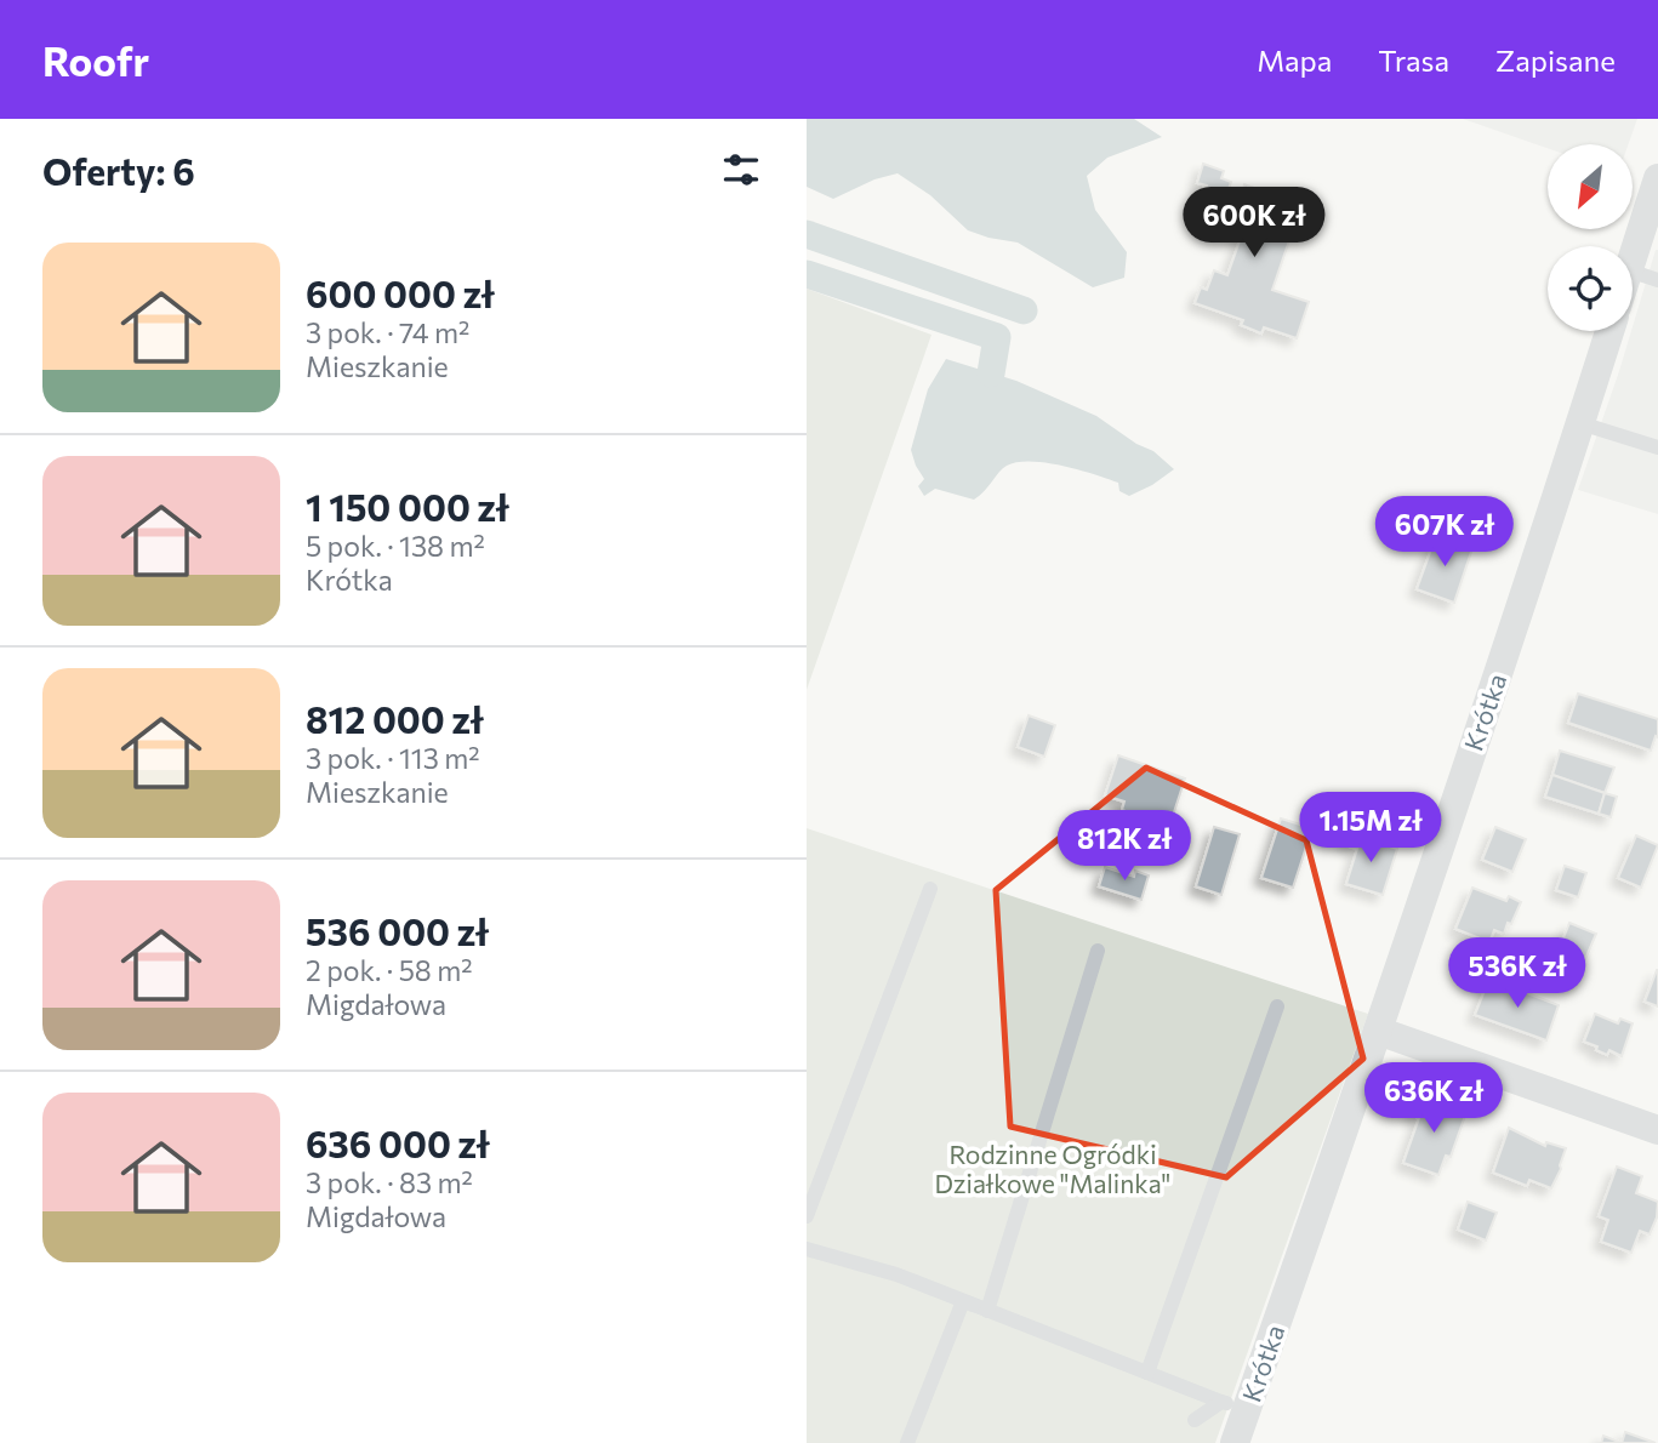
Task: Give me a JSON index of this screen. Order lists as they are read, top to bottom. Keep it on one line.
{"streets":{"street":["Krótka"]},"parks":["Rodzinne Ogródki Działkowe \"Malinka\""],"north":"bottom left","page":{"header":"Roofr","nav":["Mapa","Trasa","Zapisane"],"heading":"Oferty: 6","price":["600K zł","607K zł","1.15M zł","812K zł","536K zł","636K zł"],"list":[{"name":"600 000 zł","note":"3 pok. · 74 m² · Mieszkanie"},{"name":"1 150 000 zł","note":"5 pok. · 138 m² · Krótka"},{"name":"812 000 zł","note":"3 pok. · 113 m² · Mieszkanie"},{"name":"536 000 zł","note":"2 pok. · 58 m² · Migdałowa"},{"name":"636 000 zł","note":"3 pok. · 83 m² · Migdałowa"}]}}
